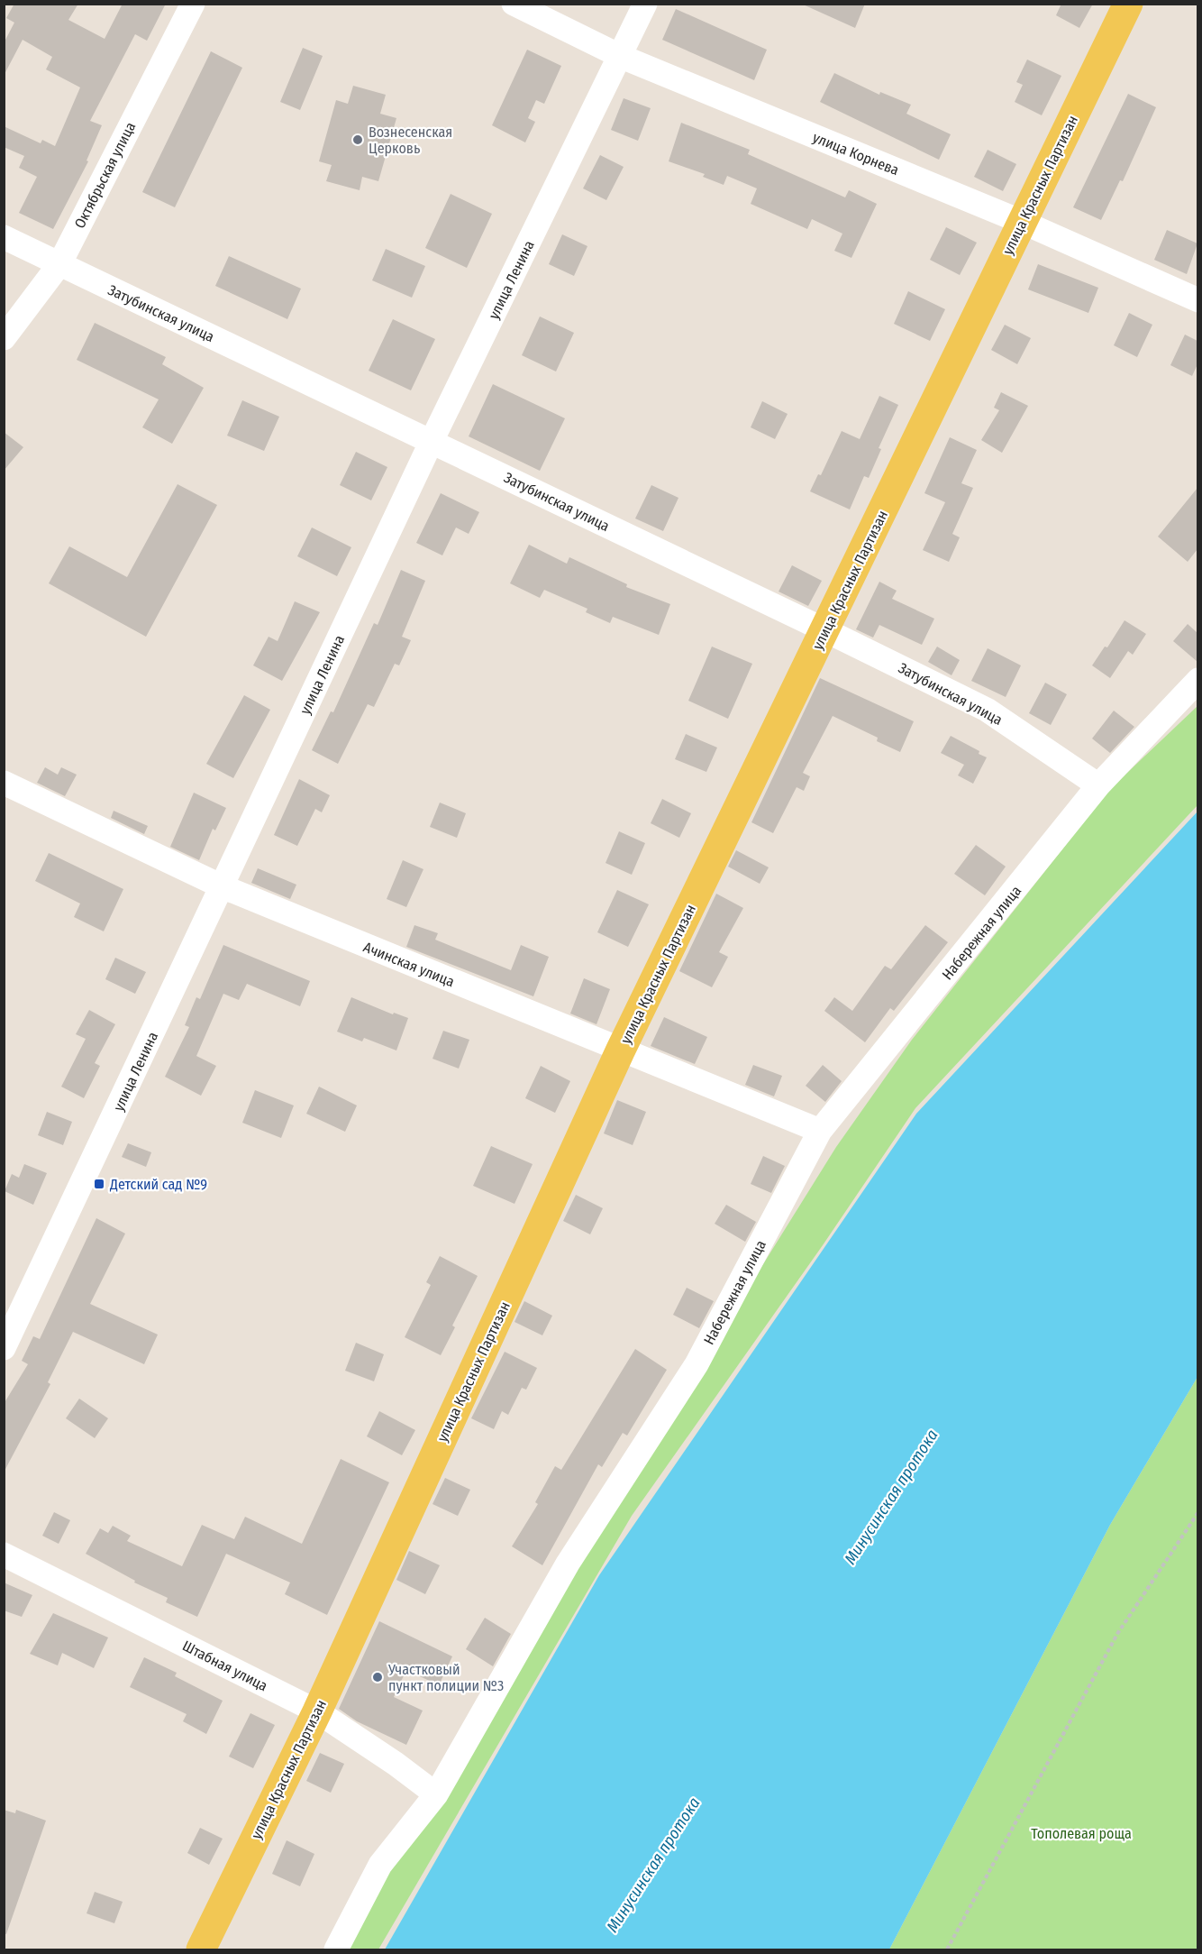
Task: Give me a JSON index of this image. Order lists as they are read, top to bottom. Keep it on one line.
{"streets":{"main road":["улица Красных Партизан"],"street":["улица Корнева","Октябрьская улица","улица Ленина","Затубинская улица","Набережная улица","Ачинская улица","Штабная улица"]},"crossings":[["улица Корнева","улица Красных Партизан"],["улица Корнева","улица Ленина"],["Октябрьская улица","Затубинская улица"],["улица Красных Партизан","Затубинская улица"],["улица Красных Партизан","Ачинская улица"],["улица Красных Партизан","Штабная улица"],["улица Ленина","Затубинская улица"],["улица Ленина","Ачинская улица"],["Затубинская улица","Набережная улица"],["Набережная улица","Ачинская улица"],["Набережная улица","Штабная улица"]],"water":["Минусинская протока"],"parks":["Тополевая роща"],"places":{"other":["Вознесенская Церковь","Участковый пункт полиции №3"],"transit":["Детский сад №9"]}}
